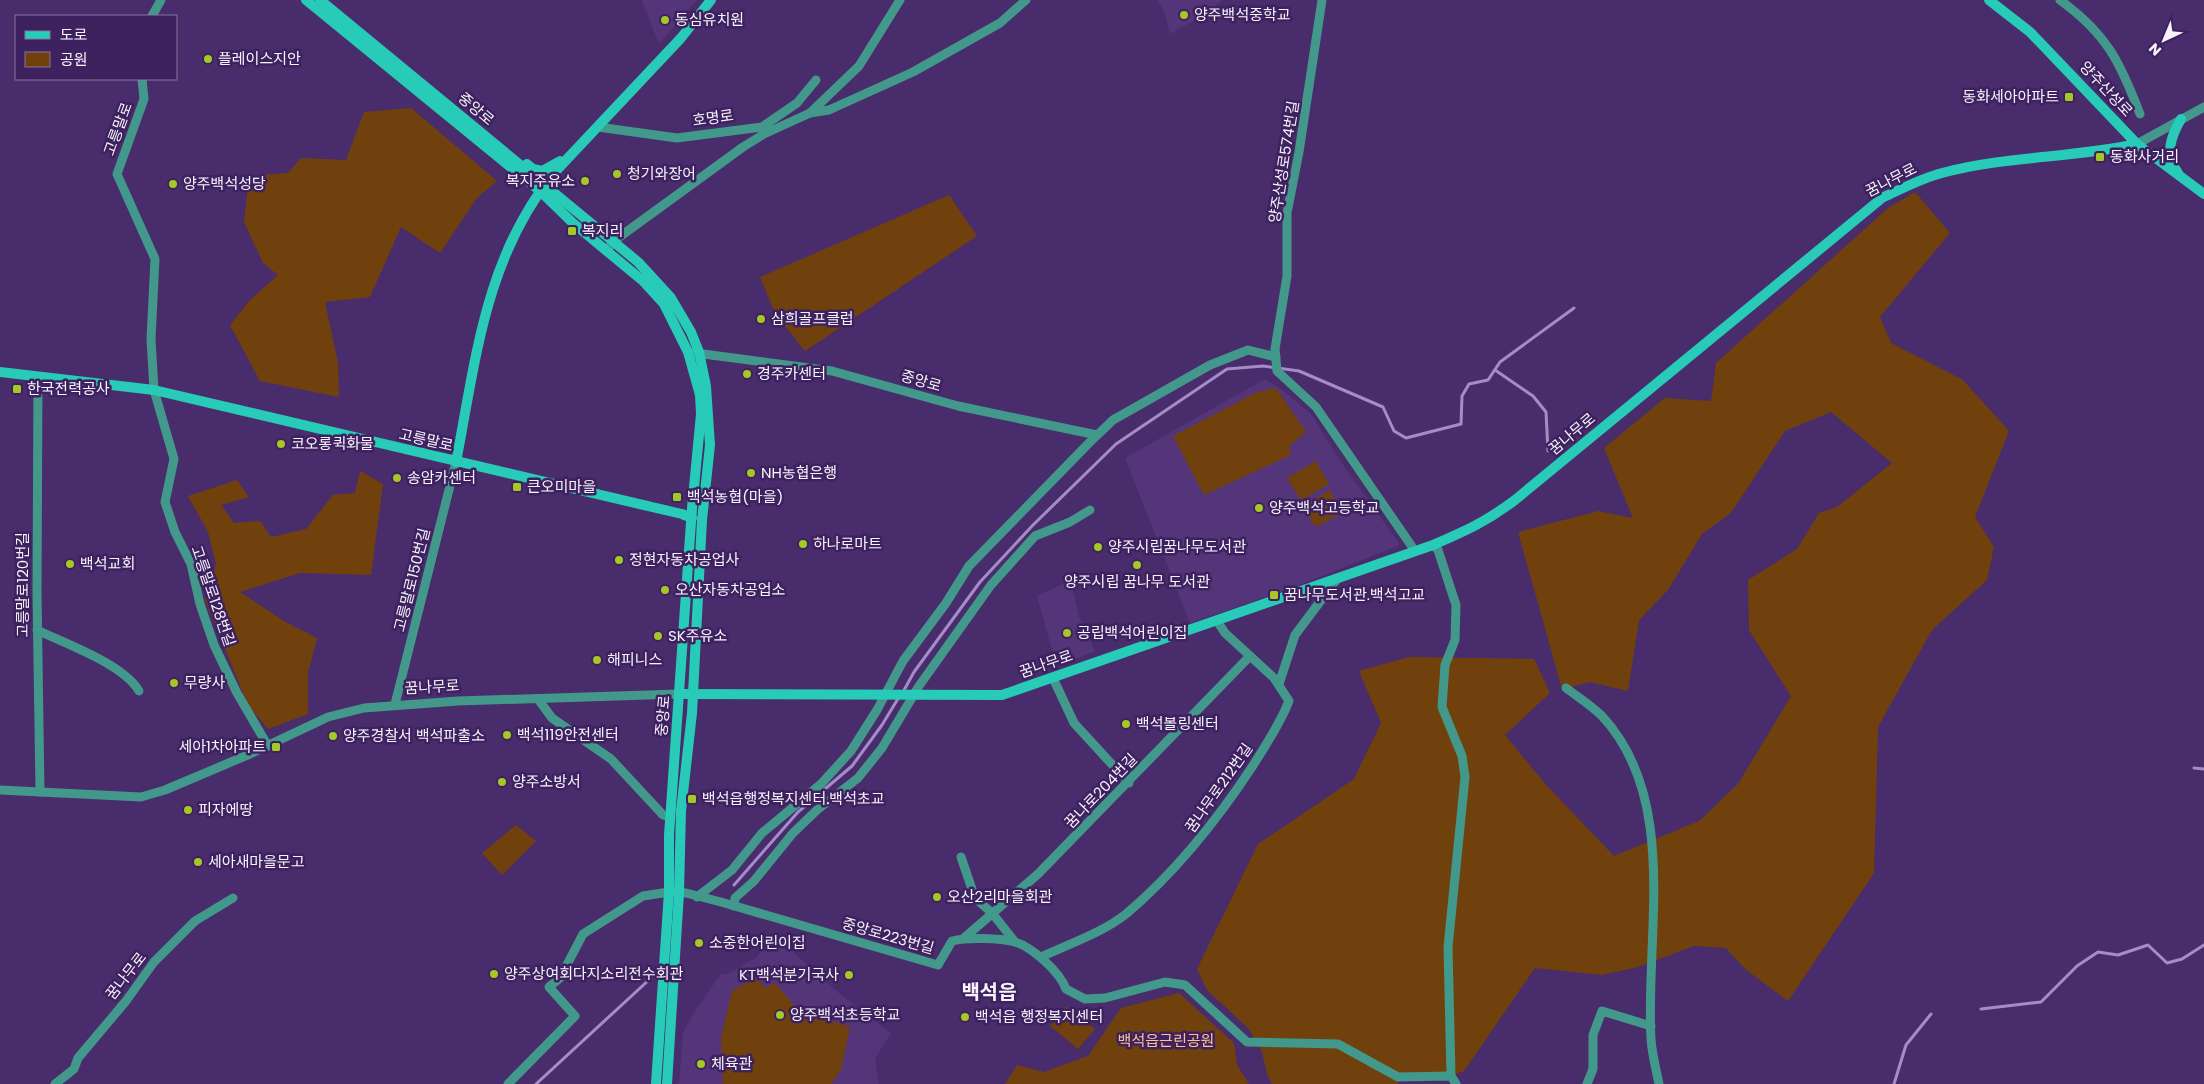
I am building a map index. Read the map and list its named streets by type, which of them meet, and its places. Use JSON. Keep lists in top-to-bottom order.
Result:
{
  "streets": {
    "street": [
      "양주산성로",
      "중앙로",
      "호명로",
      "고릉말로",
      "양주산성로574번길",
      "꿈나무로",
      "고릉말로150번길",
      "고릉말로120번길",
      "고릉말로128번길",
      "꿈나무로212번길",
      "꿈나로204번길",
      "중앙로223번길"
    ]
  },
  "crossings": [
    ["양주산성로", "꿈나무로"],
    ["중앙로", "고릉말로"],
    ["중앙로", "꿈나무로"],
    ["고릉말로", "고릉말로150번길"],
    ["고릉말로", "고릉말로120번길"],
    ["고릉말로", "고릉말로128번길"],
    ["꿈나무로", "고릉말로150번길"],
    ["꿈나무로", "고릉말로120번길"],
    ["꿈나무로", "고릉말로128번길"],
    ["꿈나로204번길", "중앙로223번길"]
  ],
  "districts": ["백석읍"],
  "parks": ["백석읍근린공원"],
  "places": {
    "other": [
      "양주백석중학교",
      "동심유치원",
      "플레이스지안",
      "청기와장어",
      "복지주유소",
      "양주백석성당",
      "삼희골프클럽",
      "경주카센터",
      "코오롱퀵화물",
      "NH농협은행",
      "송암카센터",
      "양주백석고등학교",
      "하나로마트",
      "양주시립꿈나무도서관",
      "정현자동차공업사",
      "백석교회",
      "양주시립 꿈나무 도서관",
      "오산자동차공업소",
      "공립백석어린이집",
      "SK주유소",
      "해피니스",
      "무량사",
      "백석볼링센터",
      "백석119안전센터",
      "양주경찰서 백석파출소",
      "양주소방서",
      "피자에땅",
      "세아새마을문고",
      "오산2리마을회관",
      "소중한어린이집",
      "양주상여회다지소리전수회관",
      "KT백석분기국사",
      "양주백석초등학교",
      "백석읍 행정복지센터",
      "체육관"
    ],
    "transit": [
      "동화세아아파트",
      "동화사거리",
      "복지리",
      "한국전력공사",
      "큰오미마을",
      "백석농협(마을)",
      "꿈나무도서관.백석고교",
      "세아1차아파트",
      "백석읍행정복지센터.백석초교"
    ]
  },
  "legend": ["도로", "공원"],
  "north": "bottom left"
}
